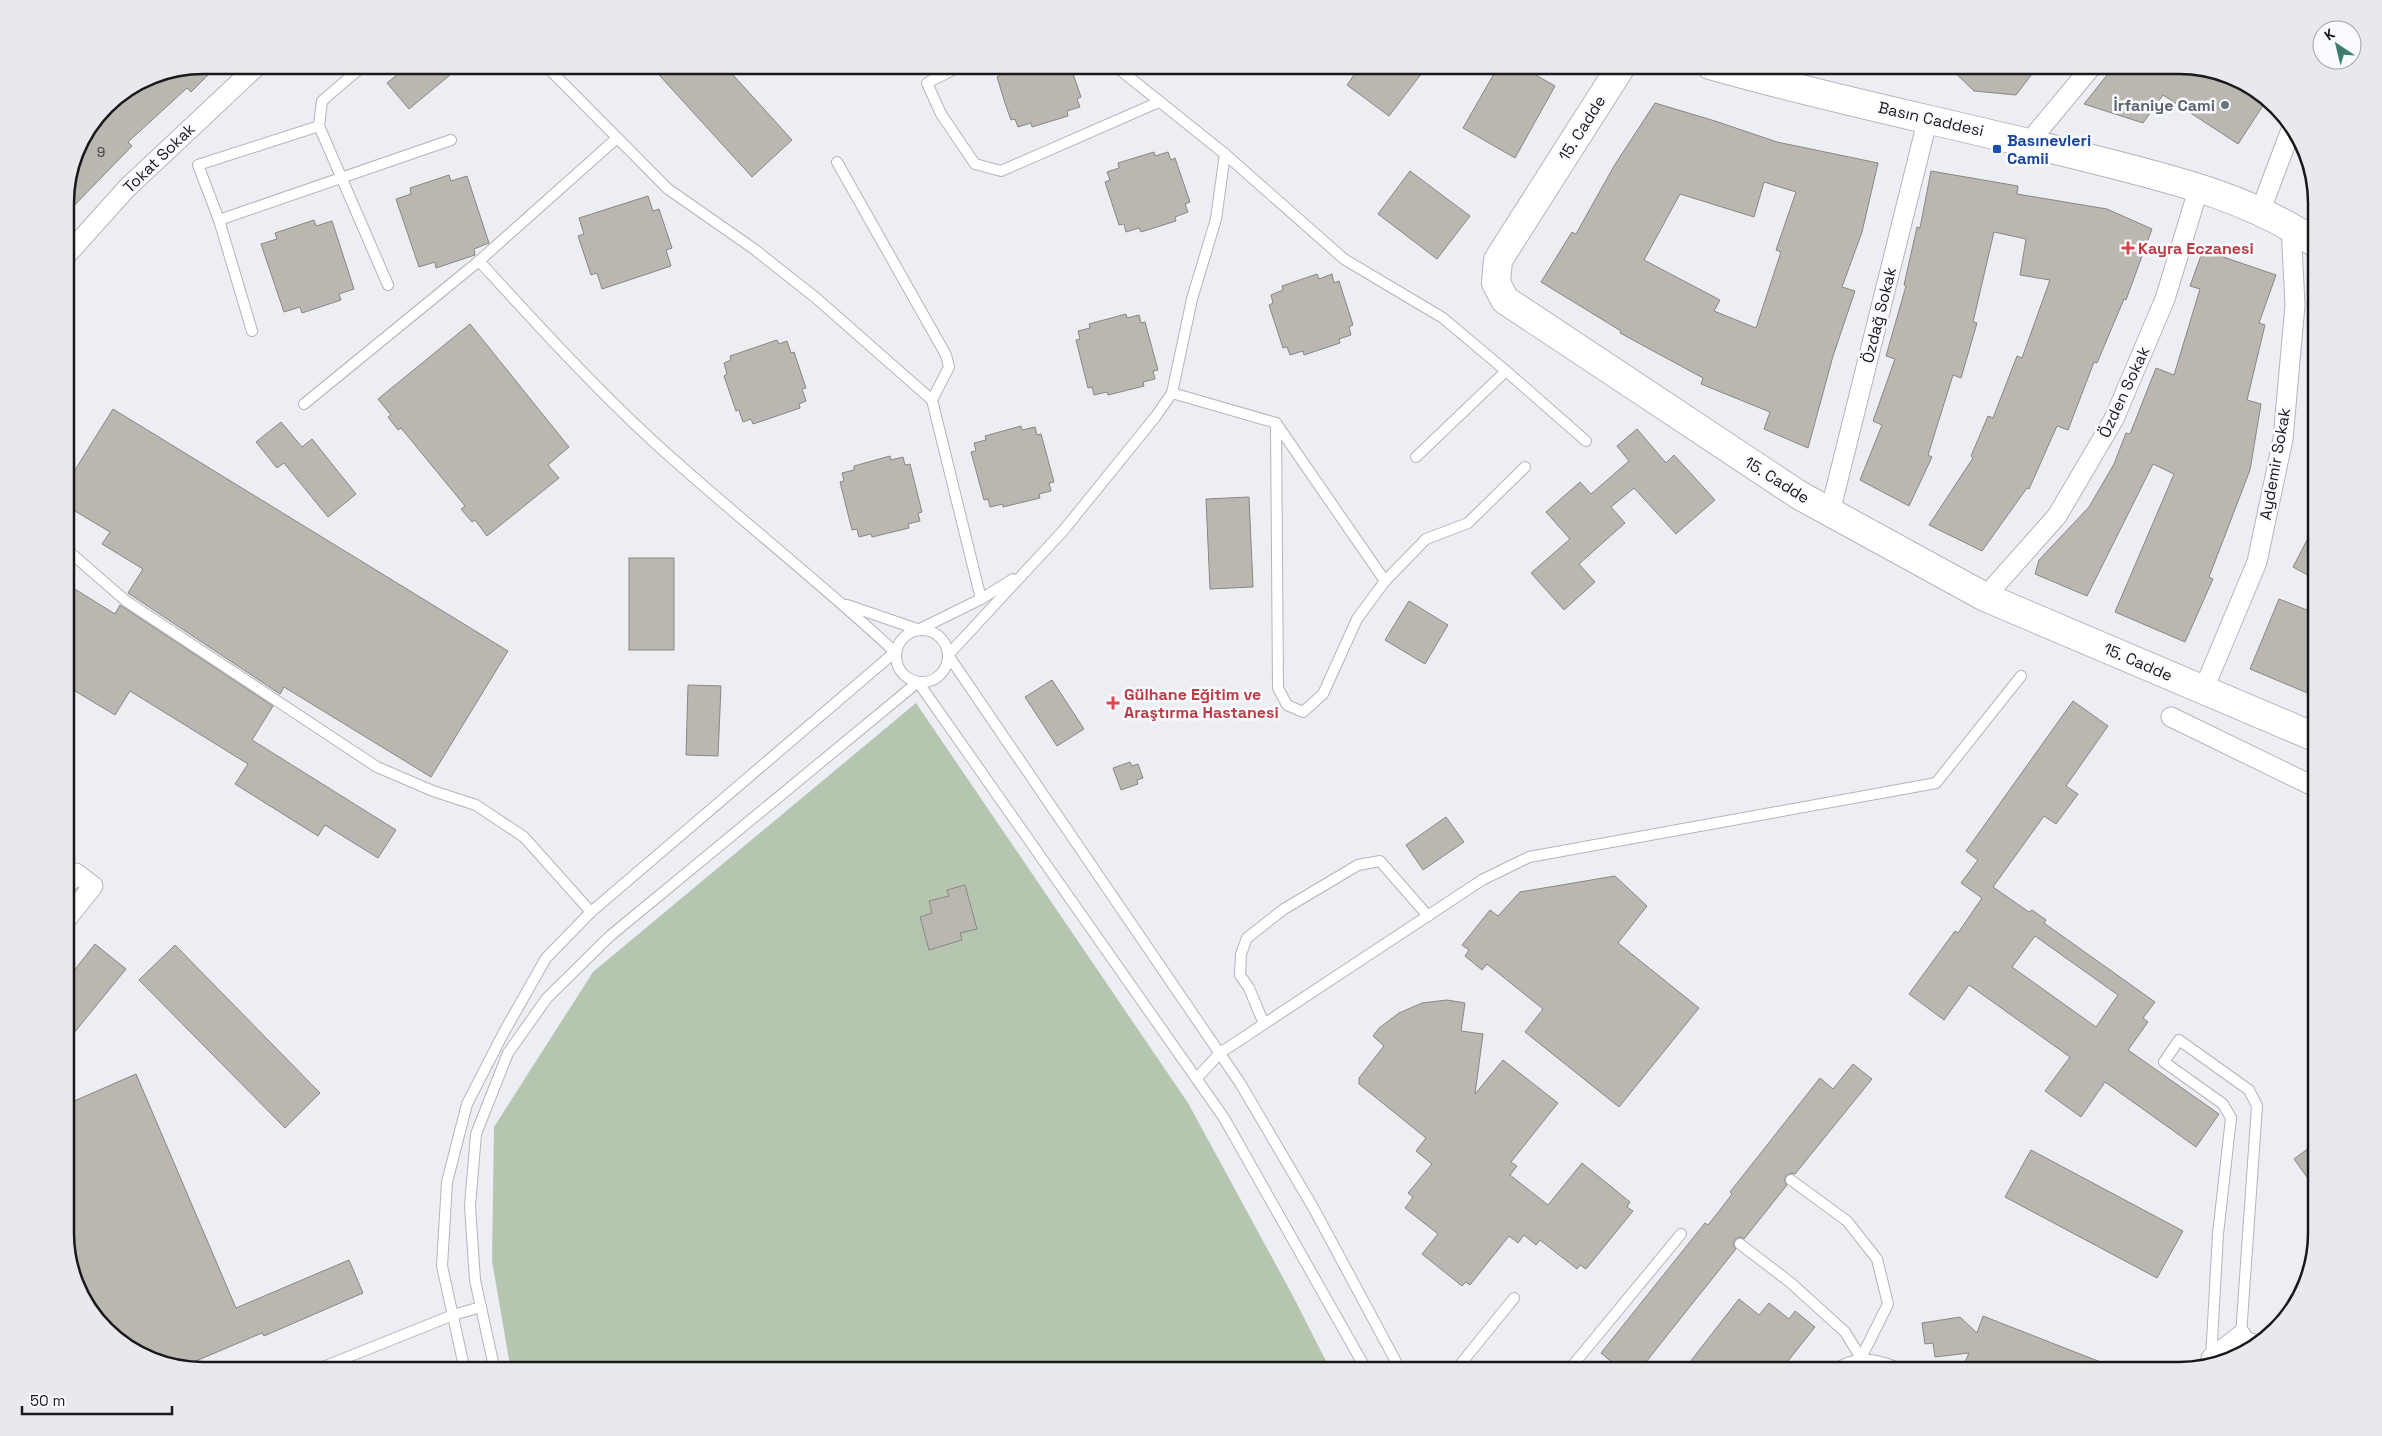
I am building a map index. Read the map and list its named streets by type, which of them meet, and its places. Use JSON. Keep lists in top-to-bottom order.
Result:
{
  "streets": {
    "street": [
      "Basın Caddesi",
      "15. Cadde",
      "Tokat Sokak",
      "Özdağ Sokak",
      "Özden Sokak",
      "Aydemir Sokak"
    ]
  },
  "crossings": [
    ["Basın Caddesi", "Özdağ Sokak"],
    ["Basın Caddesi", "Özden Sokak"],
    ["Basın Caddesi", "Aydemir Sokak"],
    ["15. Cadde", "Özdağ Sokak"],
    ["15. Cadde", "Özden Sokak"],
    ["15. Cadde", "Aydemir Sokak"]
  ],
  "places": {
    "other": ["İrfaniye Cami"],
    "transit": ["Basınevleri Camii"],
    "health": ["Kayra Eczanesi", "Gülhane Eğitim ve Araştırma Hastanesi"]
  },
  "house_numbers": ["9"],
  "scale_bar": "50 m",
  "north": "top left"
}
